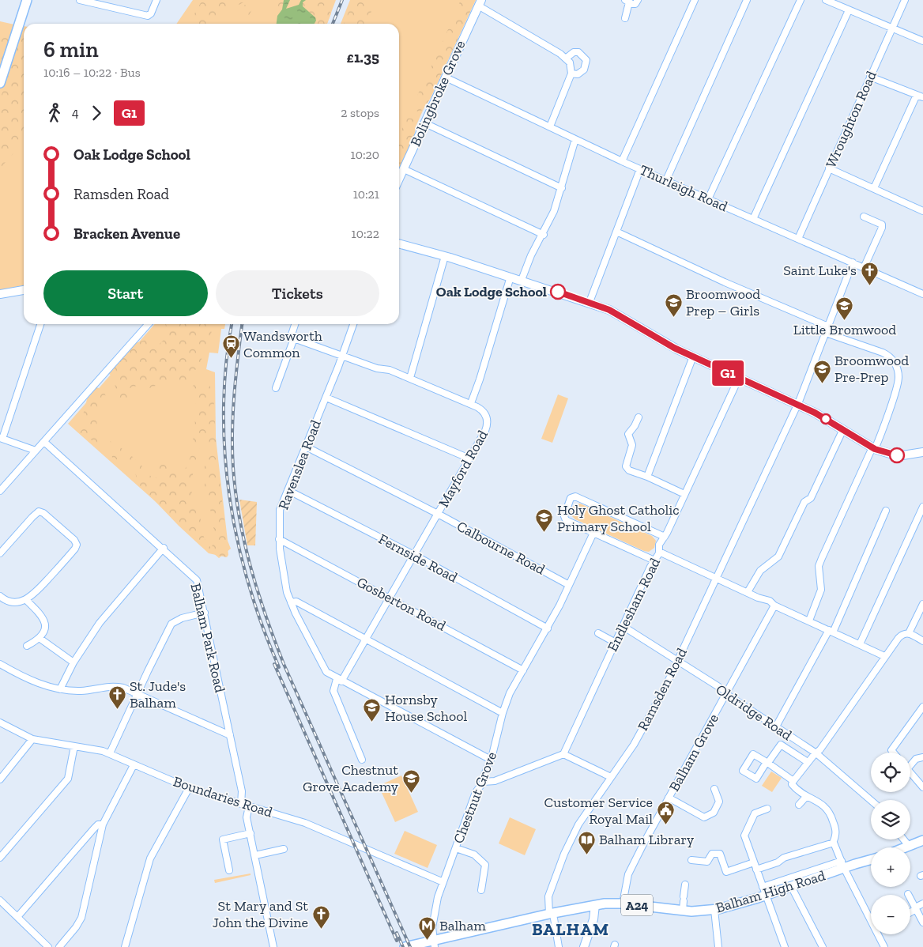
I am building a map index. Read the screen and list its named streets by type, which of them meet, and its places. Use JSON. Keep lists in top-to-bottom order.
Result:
{
  "streets": {
    "highway": ["Balham High Road", "A24"],
    "main road": ["Bolingbroke Grove"],
    "street": [
      "Wroughton Road",
      "Thurleigh Road",
      "Ravenslea Road",
      "Mayford Road",
      "Calbourne Road",
      "Fernside Road",
      "Gosberton Road",
      "Endlesham Road",
      "Balham Park Road",
      "Ramsden Road",
      "Oldridge Road",
      "Balham Grove",
      "Boundaries Road",
      "Chestnut Grove"
    ]
  },
  "crossings": [
    ["Bolingbroke Grove", "Thurleigh Road"],
    ["Wroughton Road", "Thurleigh Road"],
    ["Thurleigh Road", "Ramsden Road"],
    ["Ravenslea Road", "Mayford Road"],
    ["Ravenslea Road", "Calbourne Road"],
    ["Ravenslea Road", "Fernside Road"],
    ["Ravenslea Road", "Gosberton Road"],
    ["Ravenslea Road", "Chestnut Grove"],
    ["Mayford Road", "Calbourne Road"],
    ["Mayford Road", "Fernside Road"],
    ["Mayford Road", "Gosberton Road"],
    ["Calbourne Road", "Chestnut Grove"],
    ["Fernside Road", "Chestnut Grove"],
    ["Gosberton Road", "Chestnut Grove"],
    ["Endlesham Road", "Oldridge Road"],
    ["Balham Park Road", "Boundaries Road"],
    ["Ramsden Road", "Oldridge Road"],
    ["Ramsden Road", "Balham High Road"],
    ["Oldridge Road", "Balham Grove"],
    ["Balham Grove", "Balham High Road"],
    ["Boundaries Road", "Chestnut Grove"],
    ["Chestnut Grove", "Balham High Road"]
  ],
  "districts": ["BALHAM"],
  "places": {
    "church": ["Saint Luke's", "St. Jude's Balham", "St Mary and St John the Divine"],
    "other": ["Oak Lodge School"],
    "school or university": [
      "Broomwood Prep – Girls",
      "Little Bromwood",
      "Broomwood Pre-Prep",
      "Holy Ghost Catholic Primary School",
      "Hornsby House School",
      "Chestnut Grove Academy"
    ],
    "station": ["Wandsworth Common"],
    "public building": ["Customer Service Royal Mail"],
    "library": ["Balham Library"],
    "metro station": ["Balham"]
  },
  "lines": ["bus line G1"],
  "page": {
    "on_map": "G1",
    "heading": ["6 min", "10:16 – 10:22 · Bus", "£1.35"],
    "legs": ["4", "G1", "2 stops"],
    "list": [
      {
        "name": "Oak Lodge School",
        "value": "10:20"
      },
      {
        "name": "Ramsden Road",
        "value": "10:21"
      },
      {
        "name": "Bracken Avenue",
        "value": "10:22"
      }
    ],
    "buttons": ["Start", "Tickets"],
    "map_buttons": ["+", "−"]
  }
}
